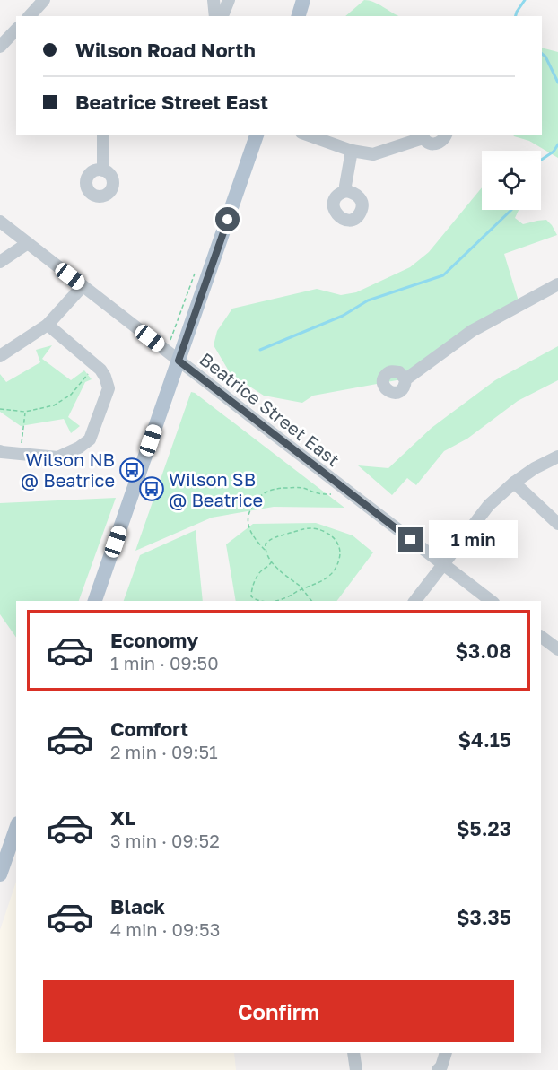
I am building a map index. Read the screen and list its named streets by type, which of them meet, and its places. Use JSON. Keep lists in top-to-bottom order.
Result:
{
  "streets": {
    "street": ["Beatrice Street East"]
  },
  "places": {
    "bus stop": ["Wilson NB @ Beatrice", "Wilson SB @ Beatrice"]
  },
  "page": {
    "banner": ["Wilson Road North", "Beatrice Street East"],
    "bubble": "1 min",
    "list": [
      {
        "name": "Economy",
        "note": "1 min · 09:50",
        "value": "$3.08"
      },
      {
        "name": "Comfort",
        "note": "2 min · 09:51",
        "value": "$4.15"
      },
      {
        "name": "XL",
        "note": "3 min · 09:52",
        "value": "$5.23"
      },
      {
        "name": "Black",
        "note": "4 min · 09:53",
        "value": "$3.35"
      }
    ],
    "buttons": "Confirm"
  }
}
